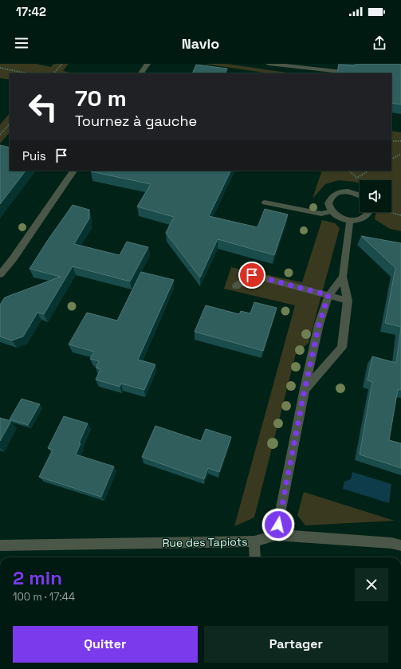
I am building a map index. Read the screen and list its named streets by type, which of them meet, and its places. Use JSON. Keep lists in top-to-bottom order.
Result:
{
  "streets": {
    "street": ["Rue des Tapiots"]
  },
  "page": {
    "status": "17:42",
    "header": "Navio",
    "turn": ["70 m", "Tournez à gauche"],
    "then": "Puis",
    "heading": ["2 min", "100 m · 17:44"],
    "buttons": ["Quitter", "Partager"]
  }
}
